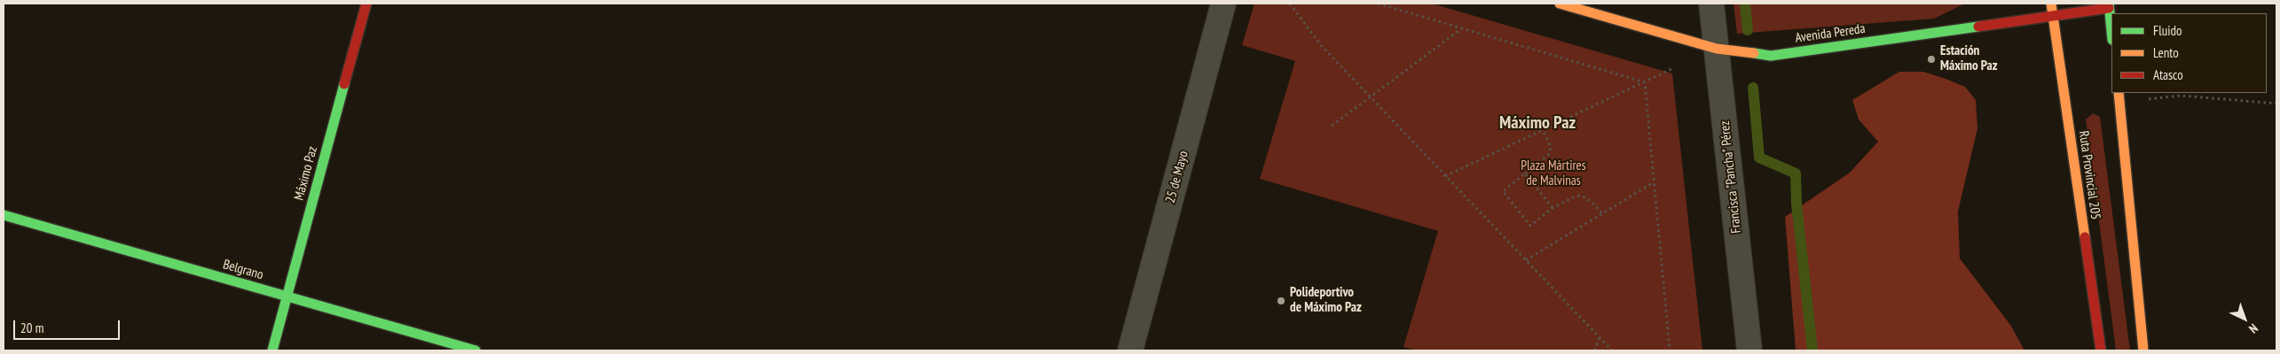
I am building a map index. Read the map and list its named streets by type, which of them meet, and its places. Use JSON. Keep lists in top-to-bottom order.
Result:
{
  "streets": {
    "street": [
      "Avenida Pereda",
      "Máximo Paz",
      "Ruta Provincial 205",
      "25 de Mayo",
      "Francisca \"Pancha\" Pérez",
      "Belgrano"
    ]
  },
  "crossings": [
    ["Avenida Pereda", "Ruta Provincial 205"],
    ["Avenida Pereda", "Francisca \"Pancha\" Pérez"],
    ["Máximo Paz", "Belgrano"]
  ],
  "districts": ["Máximo Paz"],
  "parks": ["Plaza Mártires de Malvinas"],
  "places": ["Estación Máximo Paz", "Polideportivo de Máximo Paz"],
  "legend": ["Fluido", "Lento", "Atasco"],
  "scale_bar": "20 m",
  "north": "bottom right"
}
